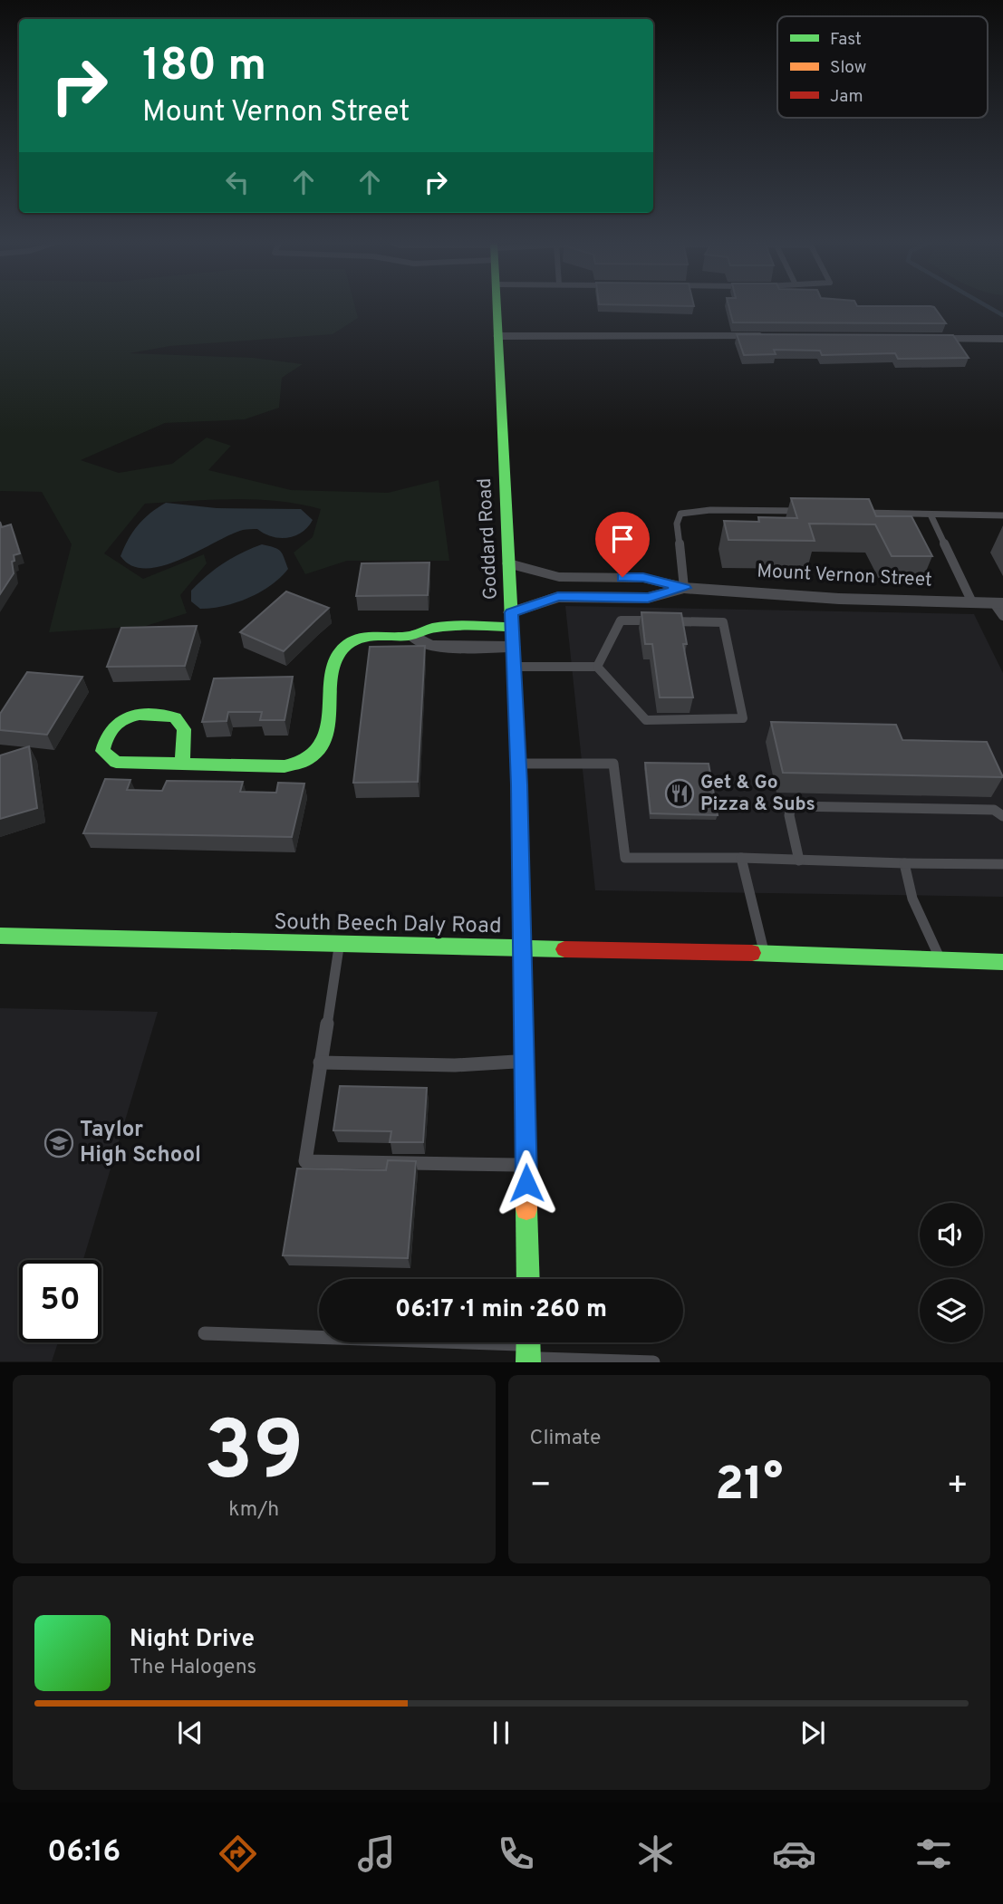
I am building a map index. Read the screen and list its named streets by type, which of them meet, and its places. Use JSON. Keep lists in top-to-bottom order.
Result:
{
  "streets": {
    "main road": ["Goddard Road", "South Beech Daly Road"],
    "street": ["Mount Vernon Street"]
  },
  "crossings": [
    ["Goddard Road", "Mount Vernon Street"],
    ["Goddard Road", "South Beech Daly Road"]
  ],
  "places": {
    "restaurant": ["Get & Go Pizza & Subs"],
    "school or university": ["Taylor High School"]
  },
  "legend": ["Fast", "Slow", "Jam"],
  "page": {
    "turn": ["180 m", "Mount Vernon Street"],
    "limit": "50",
    "trip": "06:17 · 1 min · 260 m",
    "tile": [
      ["39", "km/h"],
      "Climate"
    ],
    "heat": ["−", "21°", "+"],
    "song": ["Night Drive", "The Halogens"],
    "tabs": "06:16"
  }
}
